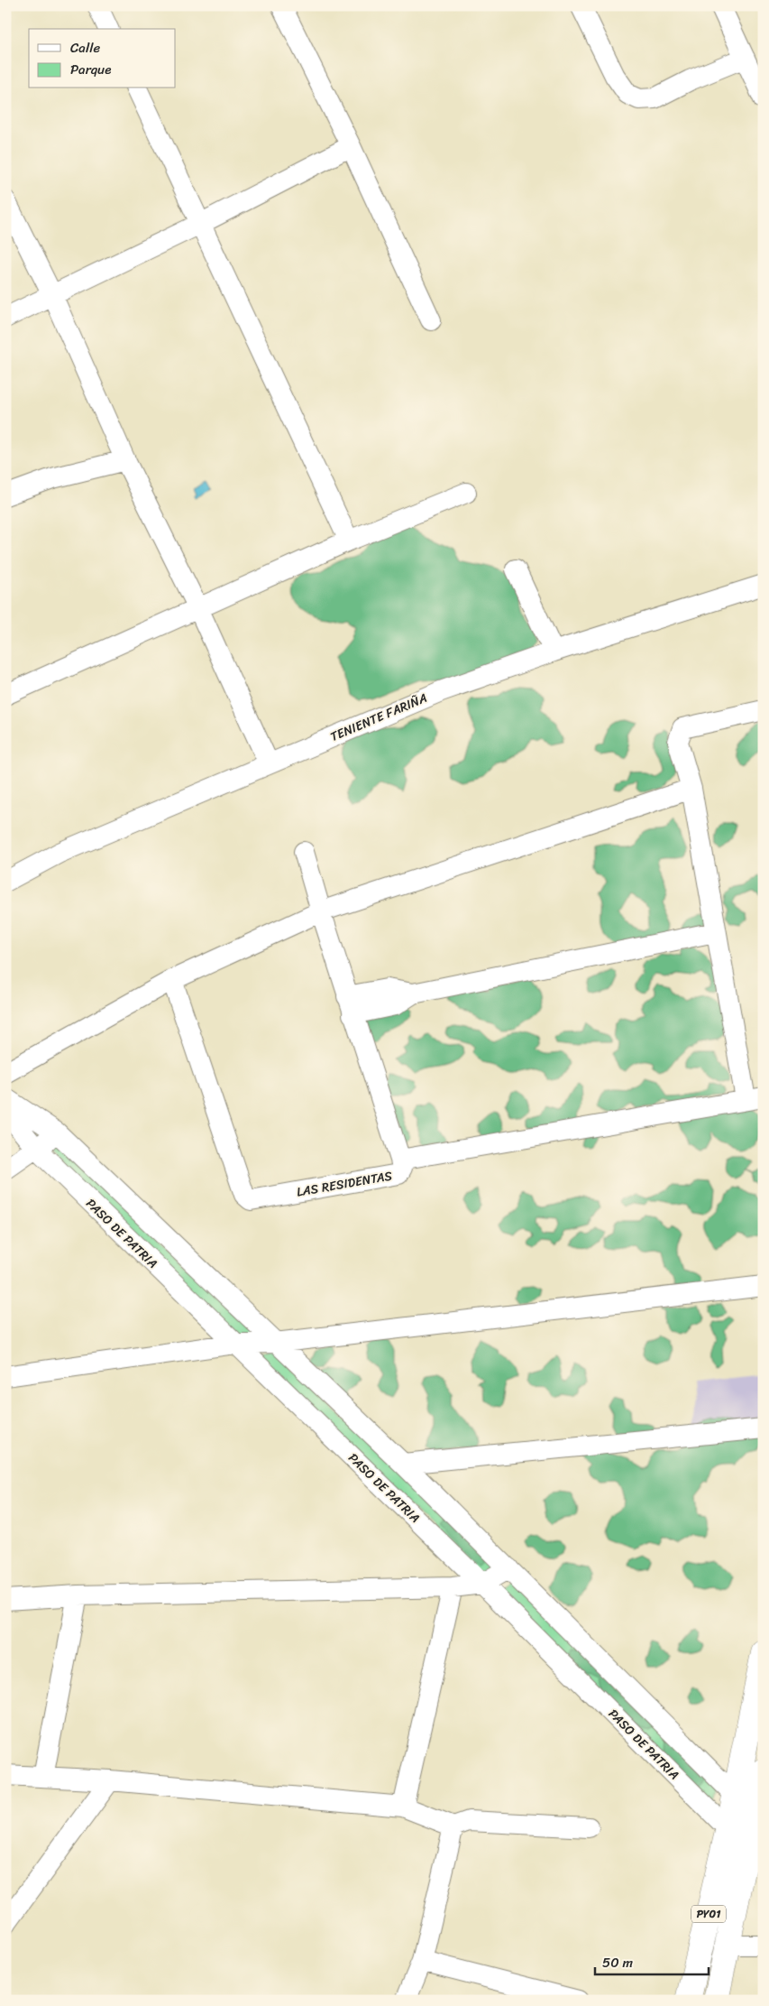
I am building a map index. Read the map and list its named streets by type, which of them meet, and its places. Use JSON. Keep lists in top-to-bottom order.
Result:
{
  "streets": {
    "highway": ["PY01"],
    "street": ["TENIENTE FARIÑA", "LAS RESIDENTAS", "PASO DE PATRIA"]
  },
  "crossings": [
    ["PASO DE PATRIA", "PY01"]
  ],
  "legend": ["Calle", "Parque"],
  "scale_bar": "50 m"
}
